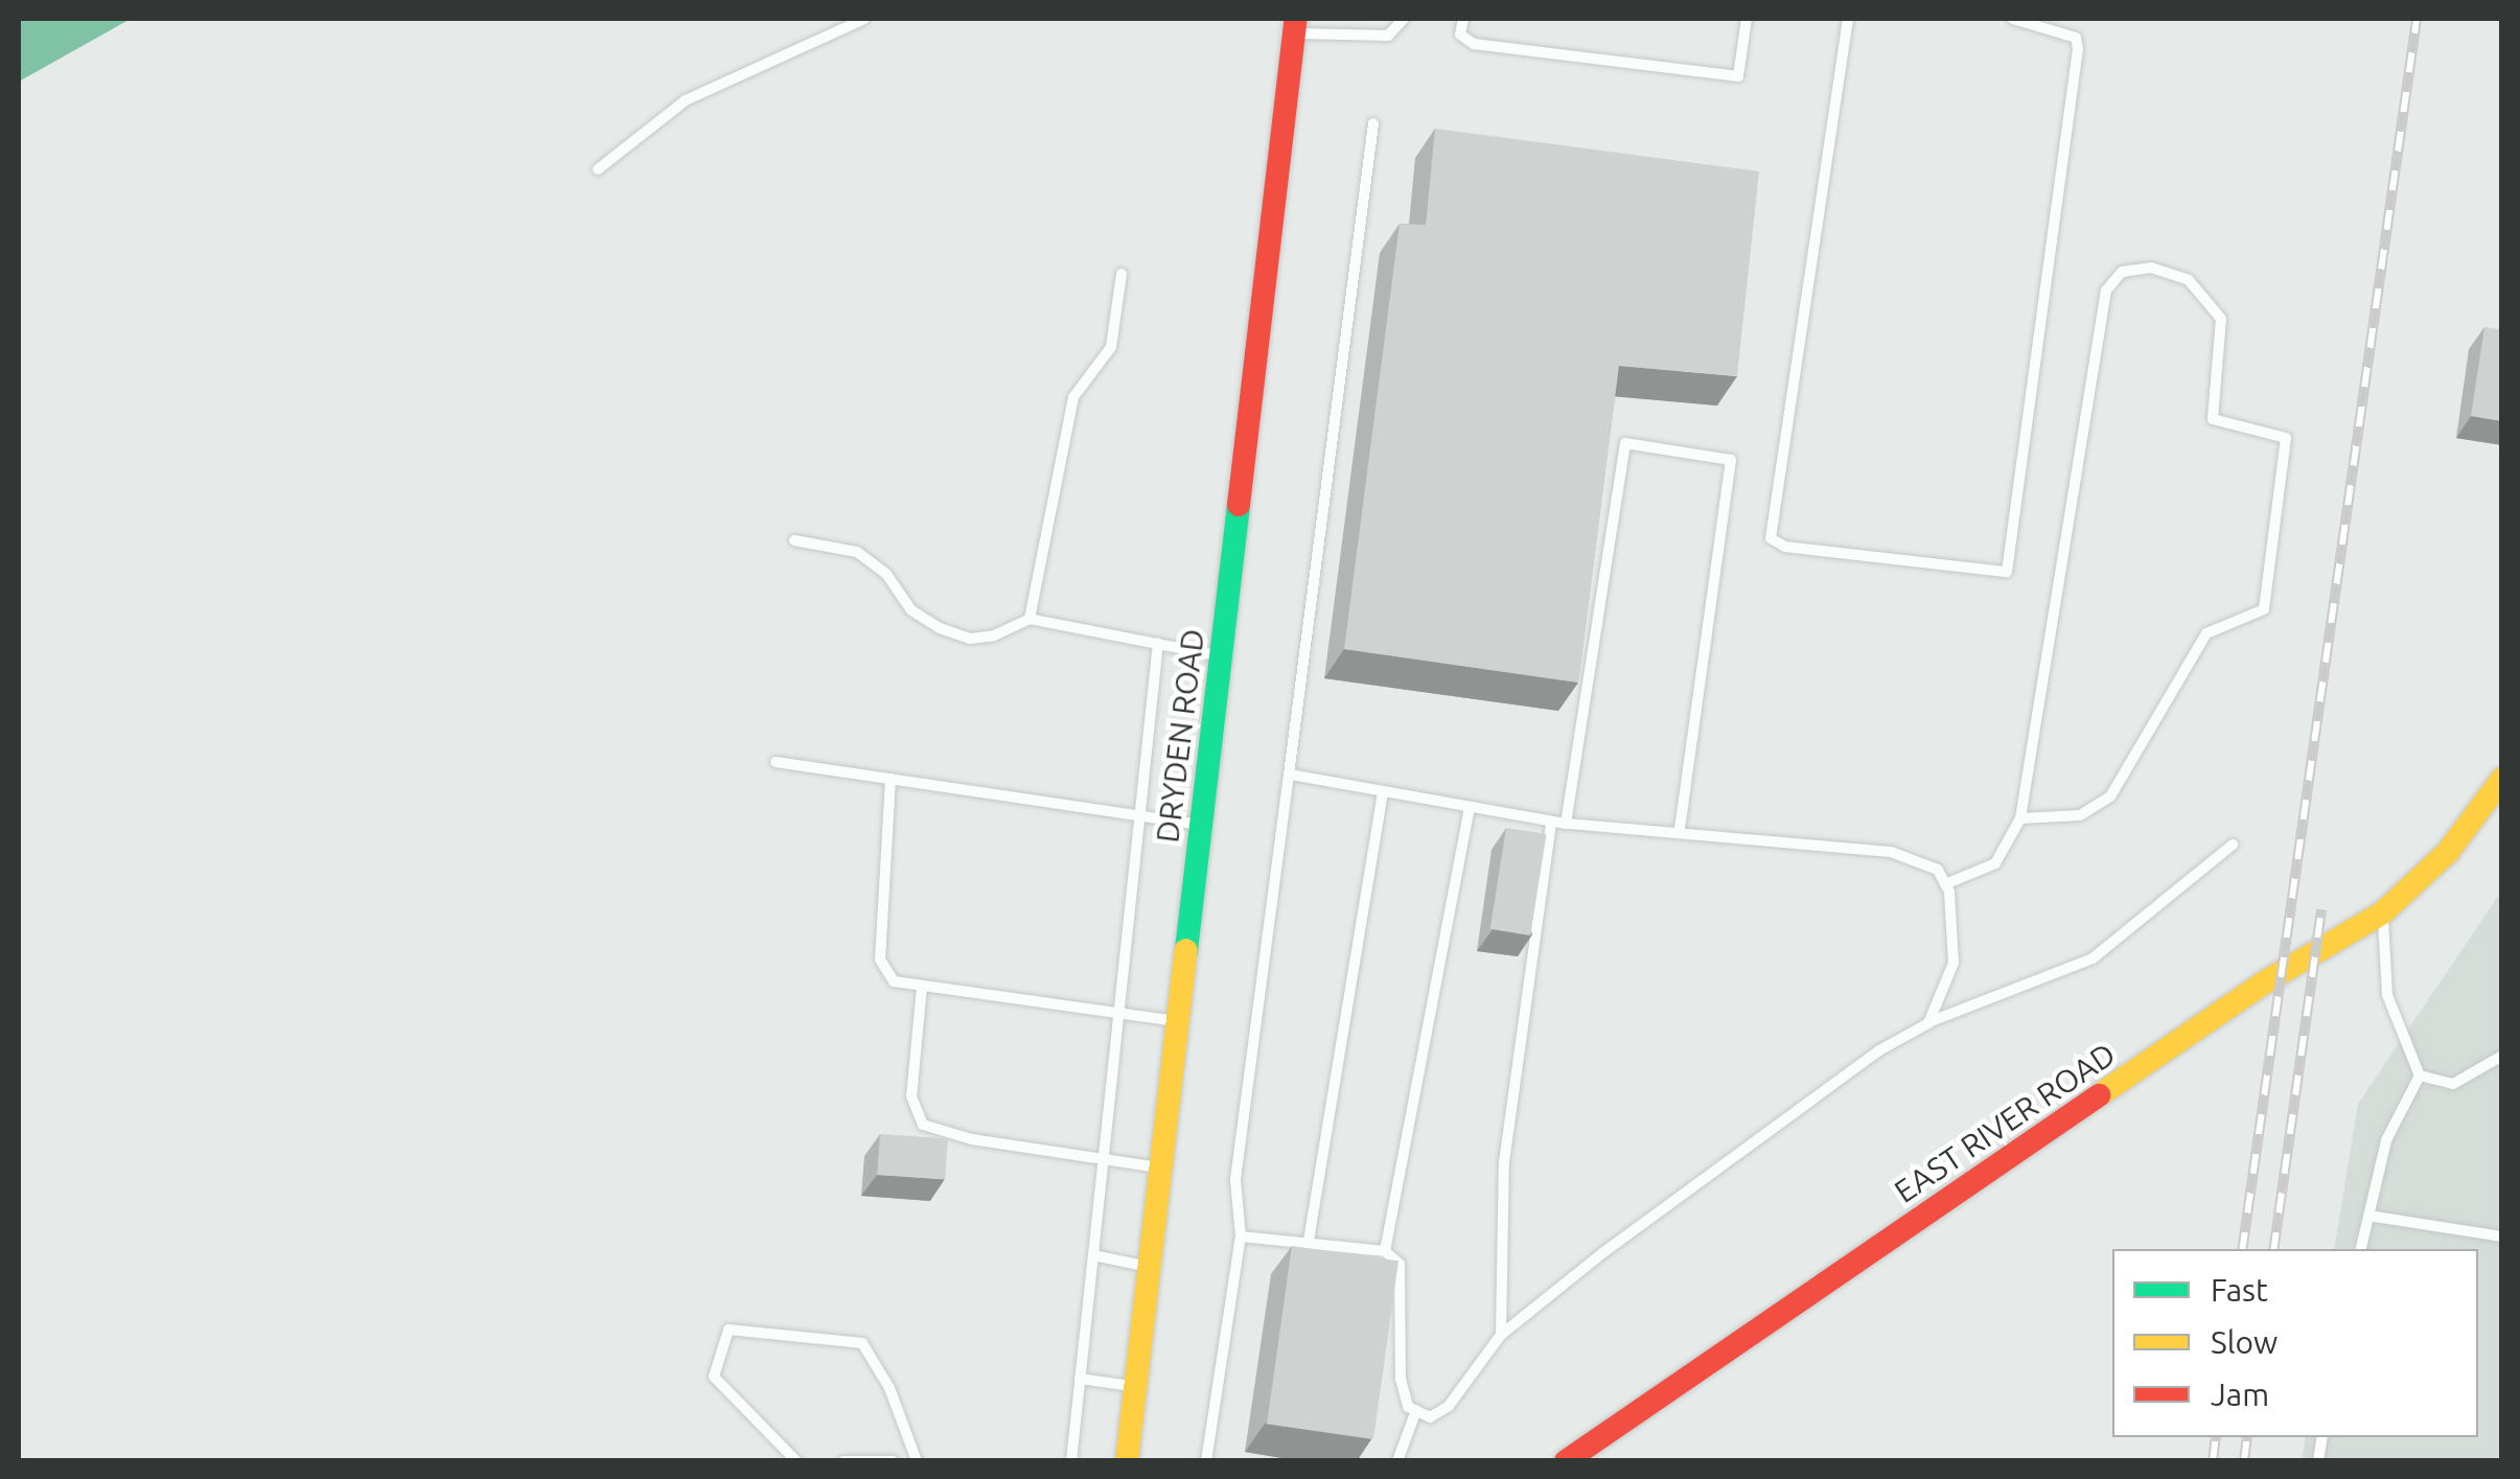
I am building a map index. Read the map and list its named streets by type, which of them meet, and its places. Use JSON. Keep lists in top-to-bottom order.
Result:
{
  "streets": {
    "main road": ["DRYDEN ROAD", "EAST RIVER ROAD"]
  },
  "legend": ["Fast", "Slow", "Jam"]
}
